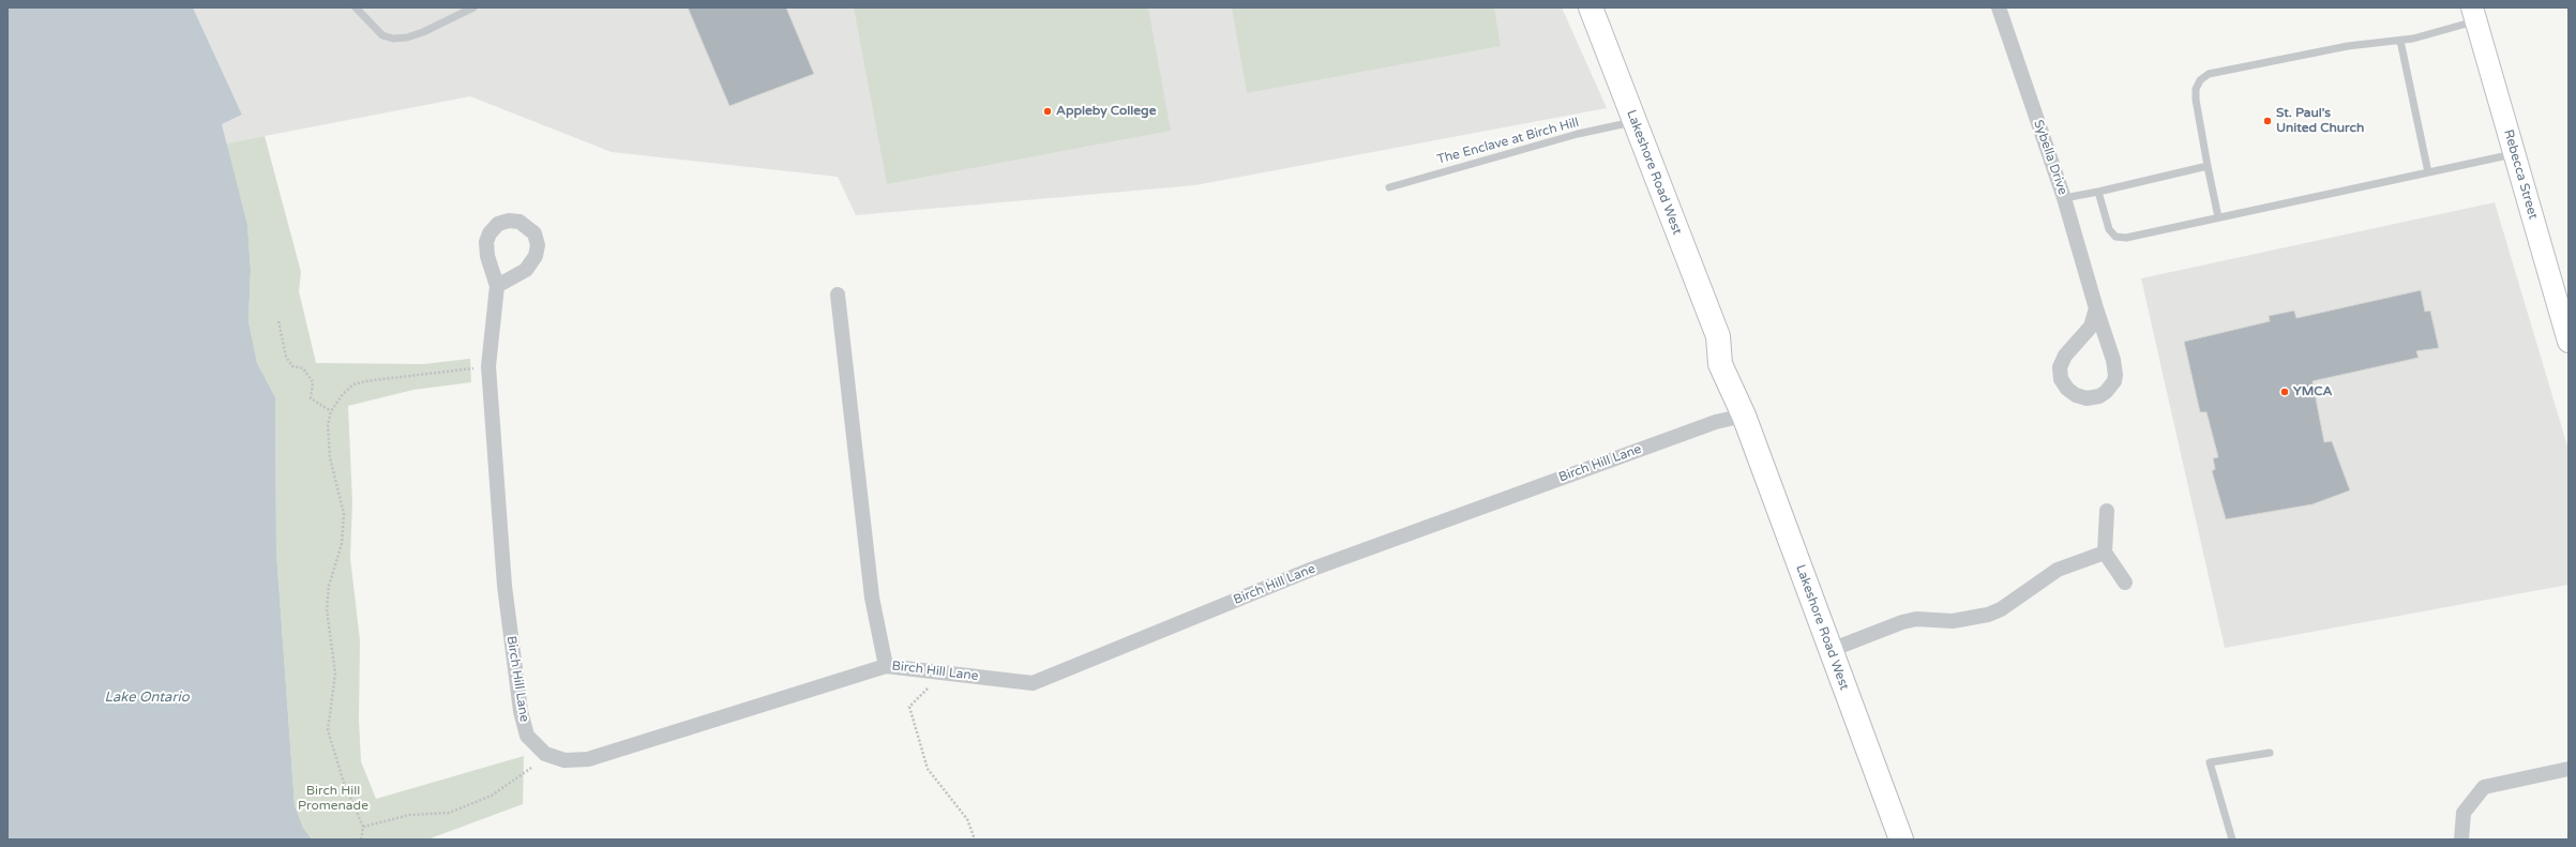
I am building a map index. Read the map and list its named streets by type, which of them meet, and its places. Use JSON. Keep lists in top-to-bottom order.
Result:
{
  "streets": {
    "main road": ["Lakeshore Road West", "Rebecca Street"],
    "street": ["Sybella Drive", "Birch Hill Lane"],
    "lane": ["The Enclave at Birch Hill"]
  },
  "crossings": [
    ["The Enclave at Birch Hill", "Lakeshore Road West"],
    ["Lakeshore Road West", "Birch Hill Lane"]
  ],
  "water": ["Lake Ontario"],
  "parks": ["Birch Hill Promenade"],
  "places": ["Appleby College", "St. Paul's United Church", "YMCA"]
}
